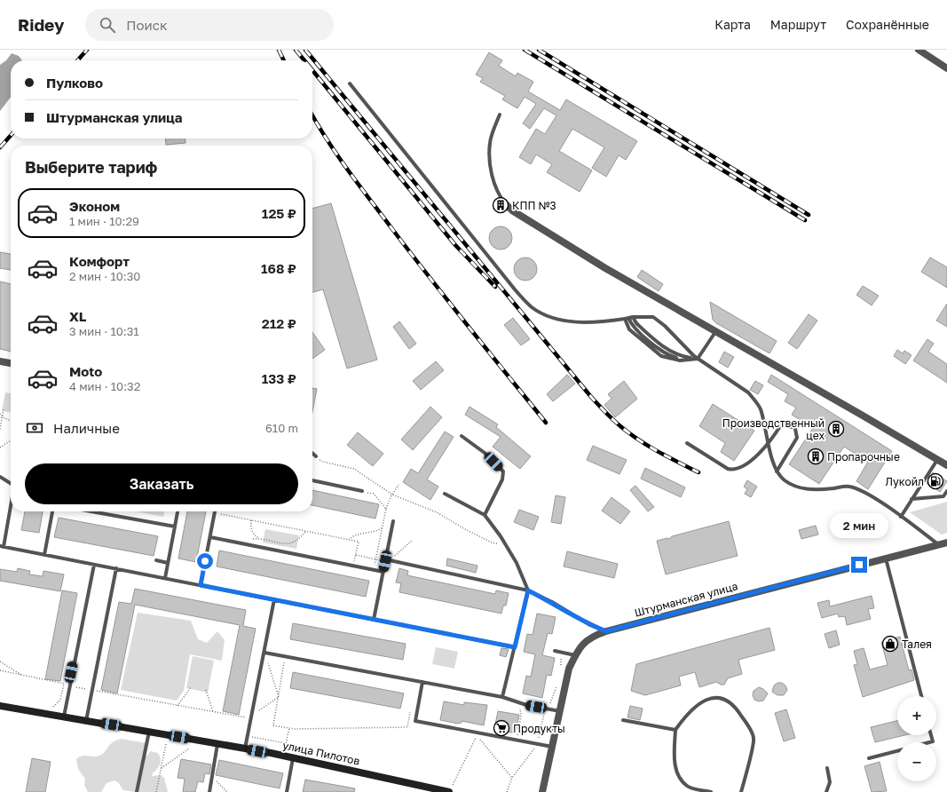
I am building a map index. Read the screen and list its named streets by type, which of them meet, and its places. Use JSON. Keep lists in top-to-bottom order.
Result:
{
  "streets": {
    "street": ["Штурманская улица", "улица Пилотов"]
  },
  "places": {
    "building": ["КПП №3", "Производственный цех", "Пропарочные"],
    "fuel station": ["Лукойл"],
    "shop": ["Талея"],
    "supermarket": ["Продукты"]
  },
  "page": {
    "header": "Ridey",
    "search": "Поиск",
    "nav": ["Карта", "Маршрут", "Сохранённые"],
    "banner": ["Пулково", "Штурманская улица"],
    "heading": "Выберите тариф",
    "list": [
      {
        "name": "Эконом",
        "note": "1 мин · 10:29",
        "value": "125 ₽"
      },
      {
        "name": "Комфорт",
        "note": "2 мин · 10:30",
        "value": "168 ₽"
      },
      {
        "name": "XL",
        "note": "3 мин · 10:31",
        "value": "212 ₽"
      },
      {
        "name": "Moto",
        "note": "4 мин · 10:32",
        "value": "133 ₽"
      }
    ],
    "pay": ["Наличные", "610 m"],
    "buttons": "Заказать",
    "bubble": "2 мин",
    "map_buttons": ["+", "−"]
  }
}
